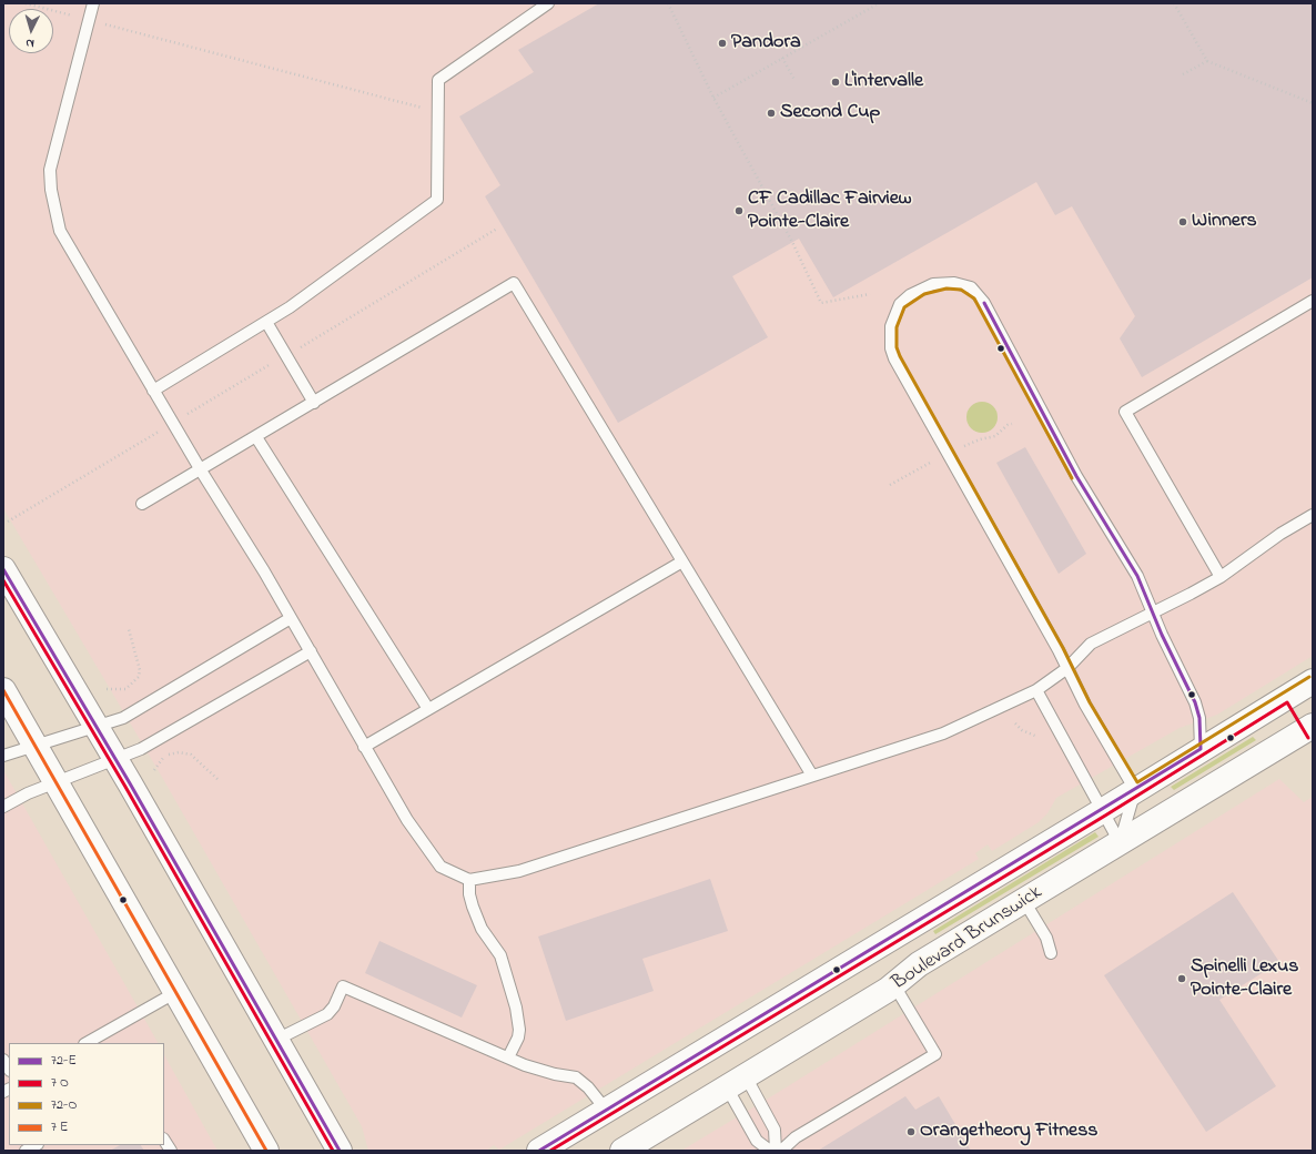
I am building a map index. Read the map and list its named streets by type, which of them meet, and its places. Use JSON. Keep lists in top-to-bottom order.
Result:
{
  "streets": {
    "street": ["Boulevard Brunswick"]
  },
  "places": [
    "Pandora",
    "L'intervalle",
    "Second Cup",
    "CF Cadillac Fairview Pointe-Claire",
    "Winners",
    "Spinelli Lexus Pointe-Claire",
    "Orangetheory Fitness"
  ],
  "lines": ["transit line 72-O", "transit line 72-E"],
  "legend": [
    "72-E",
    "7 O",
    "72-O",
    "7 E"
  ],
  "north": "bottom"
}
